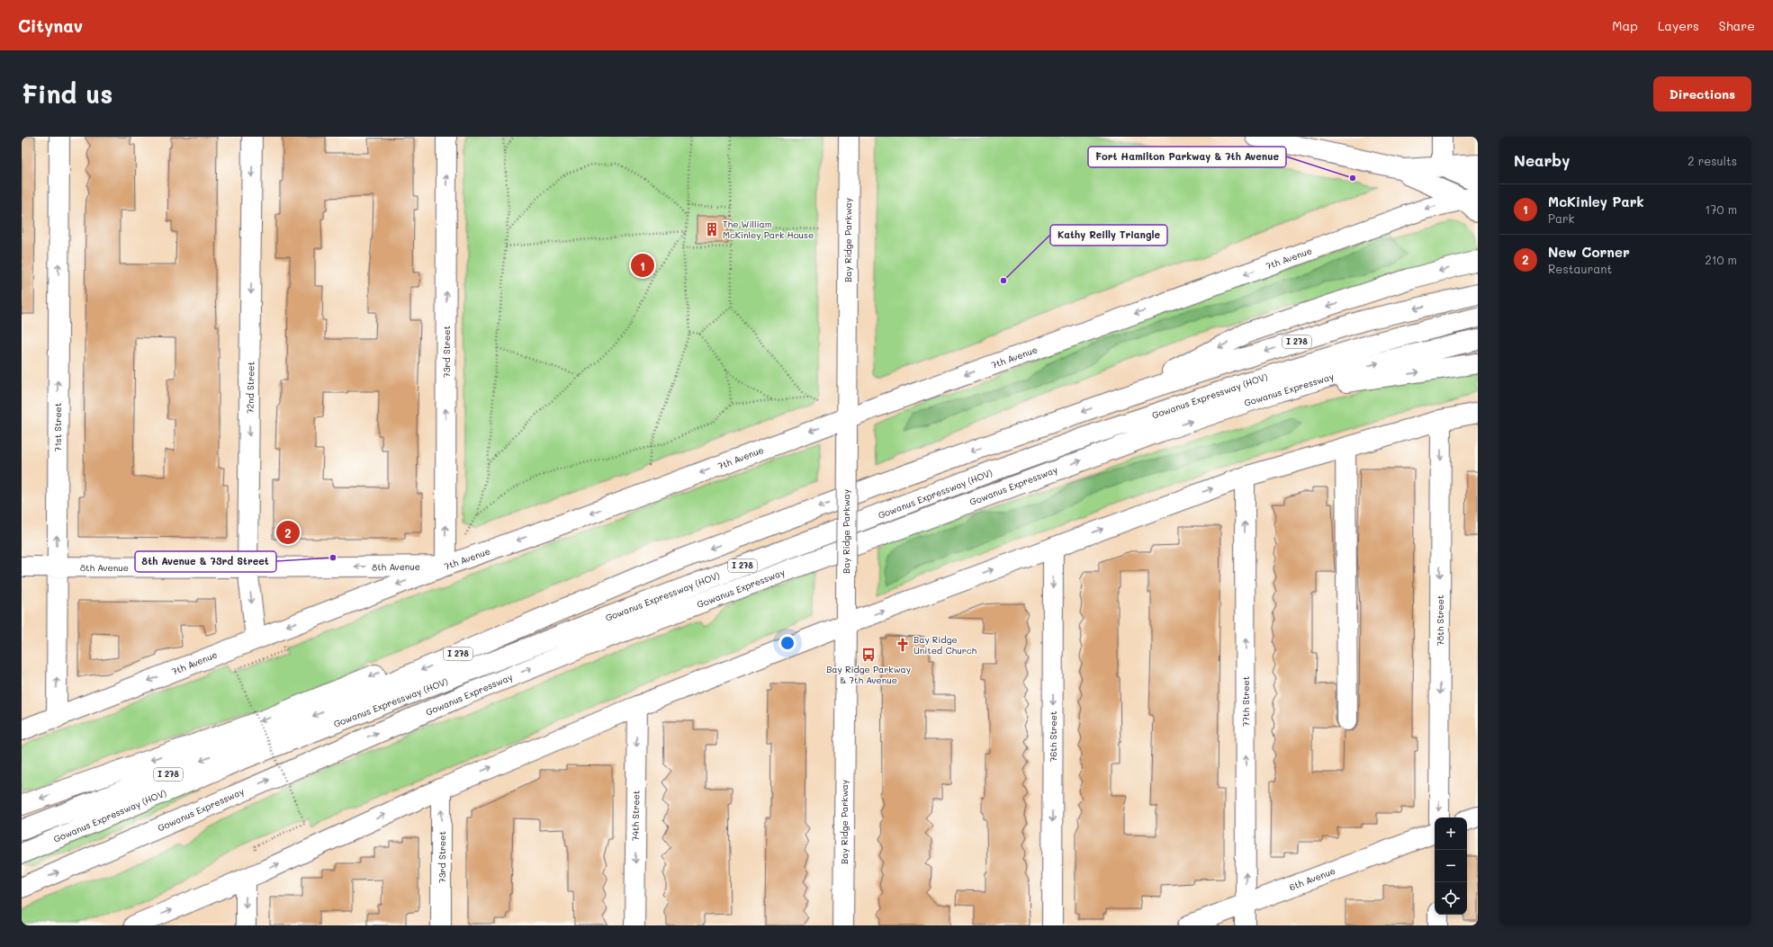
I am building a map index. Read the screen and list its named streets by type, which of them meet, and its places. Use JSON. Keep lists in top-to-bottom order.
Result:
{
  "streets": {
    "main road": [
      "Bay Ridge Parkway",
      "7th Avenue",
      "I 278",
      "73rd Street",
      "72nd Street",
      "Gowanus Expressway",
      "Gowanus Expressway (HOV)",
      "71st Street",
      "8th Avenue",
      "78th Street",
      "77th Street",
      "76th Street",
      "74th Street",
      "6th Avenue"
    ]
  },
  "crossings": [
    ["Bay Ridge Parkway", "7th Avenue"],
    ["7th Avenue", "73rd Street"],
    ["7th Avenue", "72nd Street"],
    ["7th Avenue", "71st Street"],
    ["7th Avenue", "8th Avenue"],
    ["73rd Street", "8th Avenue"],
    ["72nd Street", "8th Avenue"],
    ["71st Street", "8th Avenue"],
    ["77th Street", "6th Avenue"]
  ],
  "one_way": [
    "73rd Street",
    "72nd Street",
    "71st Street",
    "76th Street",
    "74th Street"
  ],
  "places": {
    "other": ["Fort Hamilton Parkway & 7th Avenue", "Kathy Reilly Triangle", "8th Avenue & 73rd Street"],
    "building": ["The William McKinley Park House"],
    "church": ["Bay Ridge United Church"],
    "bus stop": ["Bay Ridge Parkway & 7th Avenue"]
  },
  "page": {
    "header": "Citynav",
    "nav": ["Map", "Layers", "Share"],
    "buttons": "Directions",
    "title": "Find us",
    "heading": ["Nearby", "2 results"],
    "list": [
      {
        "mark": "1",
        "name": "McKinley Park",
        "note": "Park",
        "value": "170 m"
      },
      {
        "mark": "2",
        "name": "New Corner",
        "note": "Restaurant",
        "value": "210 m"
      }
    ],
    "pins": ["1", "2"],
    "map_buttons": ["+", "−"]
  }
}
